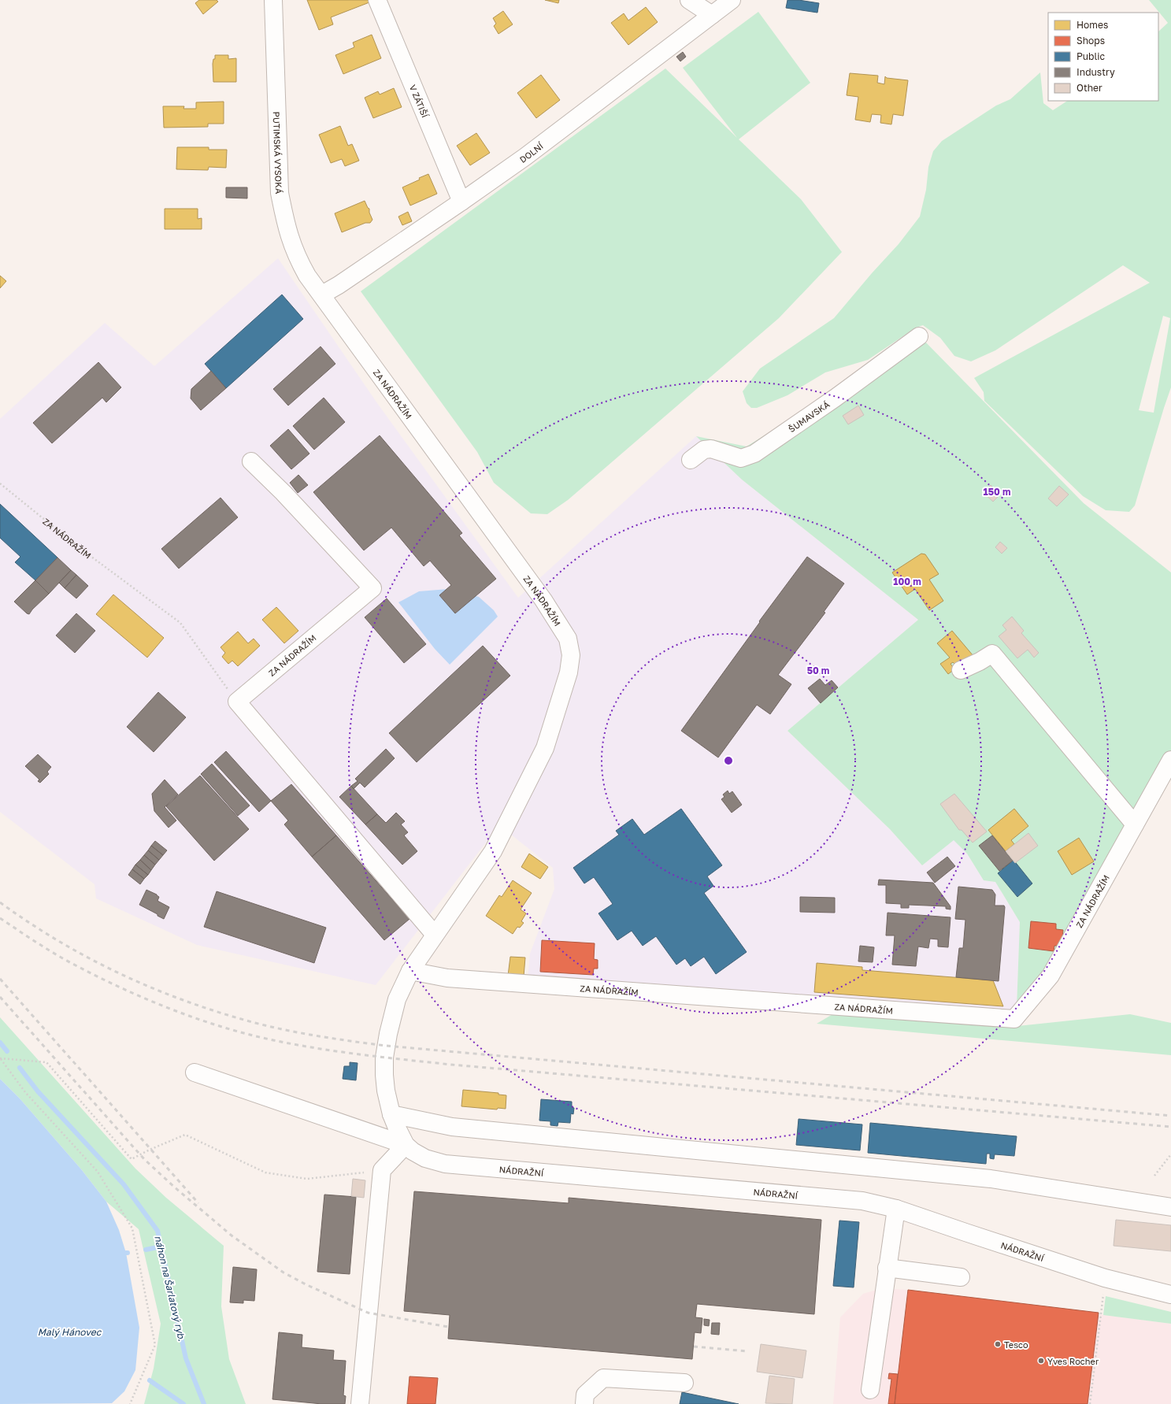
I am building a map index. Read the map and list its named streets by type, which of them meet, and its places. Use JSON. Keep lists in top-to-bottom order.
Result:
{
  "streets": {
    "street": [
      "V ZÁTIŠÍ",
      "PUTIMSKÁ VYSOKÁ",
      "DOLNÍ",
      "ZA NÁDRAŽÍM",
      "ŠUMAVSKÁ",
      "NÁDRAŽNÍ"
    ]
  },
  "crossings": [
    ["V ZÁTIŠÍ", "DOLNÍ"],
    ["PUTIMSKÁ VYSOKÁ", "DOLNÍ"],
    ["PUTIMSKÁ VYSOKÁ", "ZA NÁDRAŽÍM"],
    ["DOLNÍ", "ZA NÁDRAŽÍM"],
    ["ZA NÁDRAŽÍM", "NÁDRAŽNÍ"]
  ],
  "water": ["náhon na Šarlatový ryb.", "Malý Hánovec"],
  "places": ["Tesco", "Yves Rocher"],
  "legend": [
    "Homes",
    "Shops",
    "Public",
    "Industry",
    "Other"
  ],
  "rings": ["150 m", "100 m", "50 m"]
}
